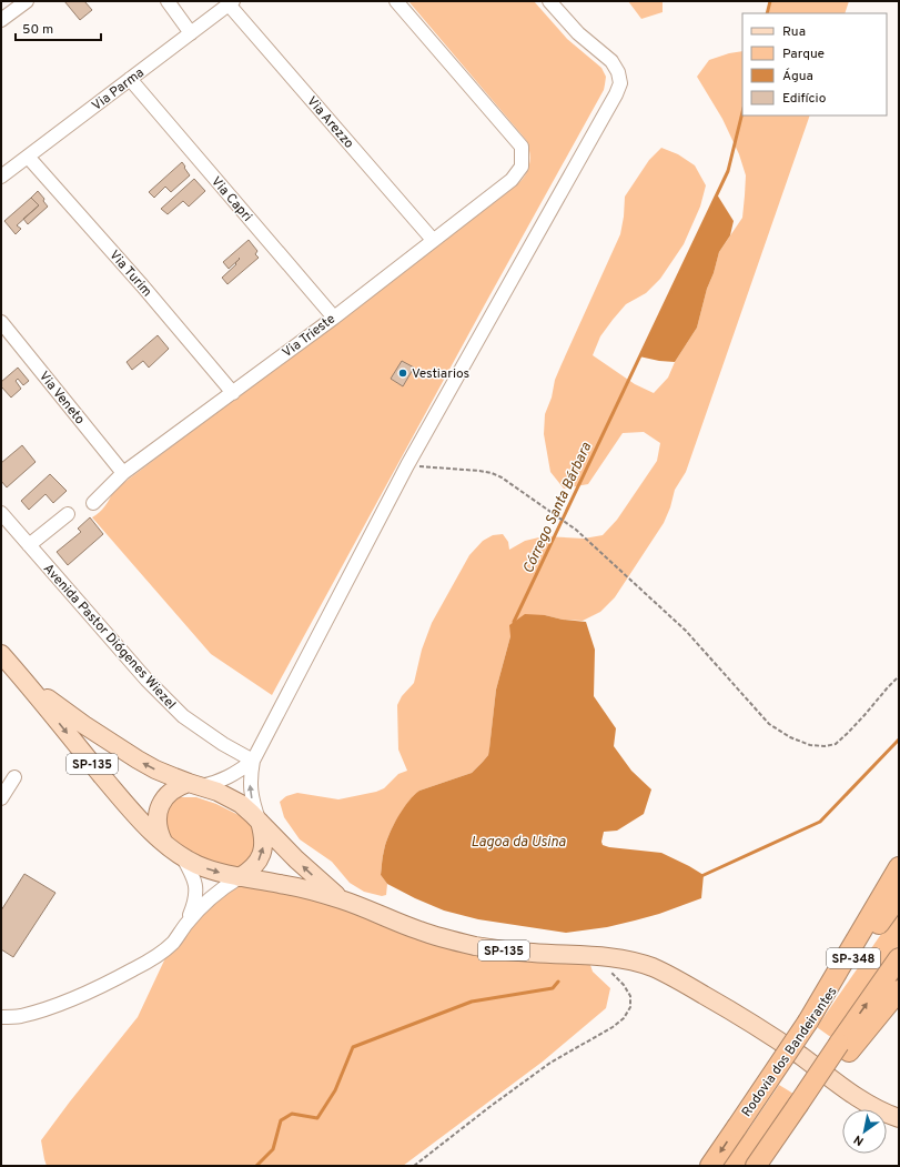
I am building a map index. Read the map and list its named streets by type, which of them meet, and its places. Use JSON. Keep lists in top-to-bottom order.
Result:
{
  "streets": {
    "highway": ["SP-348", "Rodovia dos Bandeirantes"],
    "main road": ["SP-135"],
    "street": [
      "Via Parma",
      "Via Arezzo",
      "Via Capri",
      "Via Turim",
      "Via Trieste",
      "Via Veneto",
      "Avenida Pastor Diógenes Wiezel"
    ]
  },
  "crossings": [
    ["Via Parma", "Via Arezzo"],
    ["Via Parma", "Via Capri"],
    ["Via Parma", "Via Turim"],
    ["Via Arezzo", "Via Trieste"],
    ["Via Capri", "Via Trieste"],
    ["Via Turim", "Via Trieste"],
    ["Via Trieste", "Via Veneto"]
  ],
  "water": ["Córrego Santa Bárbara", "Lagoa da Usina"],
  "places": ["Vestiarios"],
  "legend": [
    "Rua",
    "Parque",
    "Água",
    "Edifício"
  ],
  "scale_bar": "50 m",
  "north": "bottom left"
}
